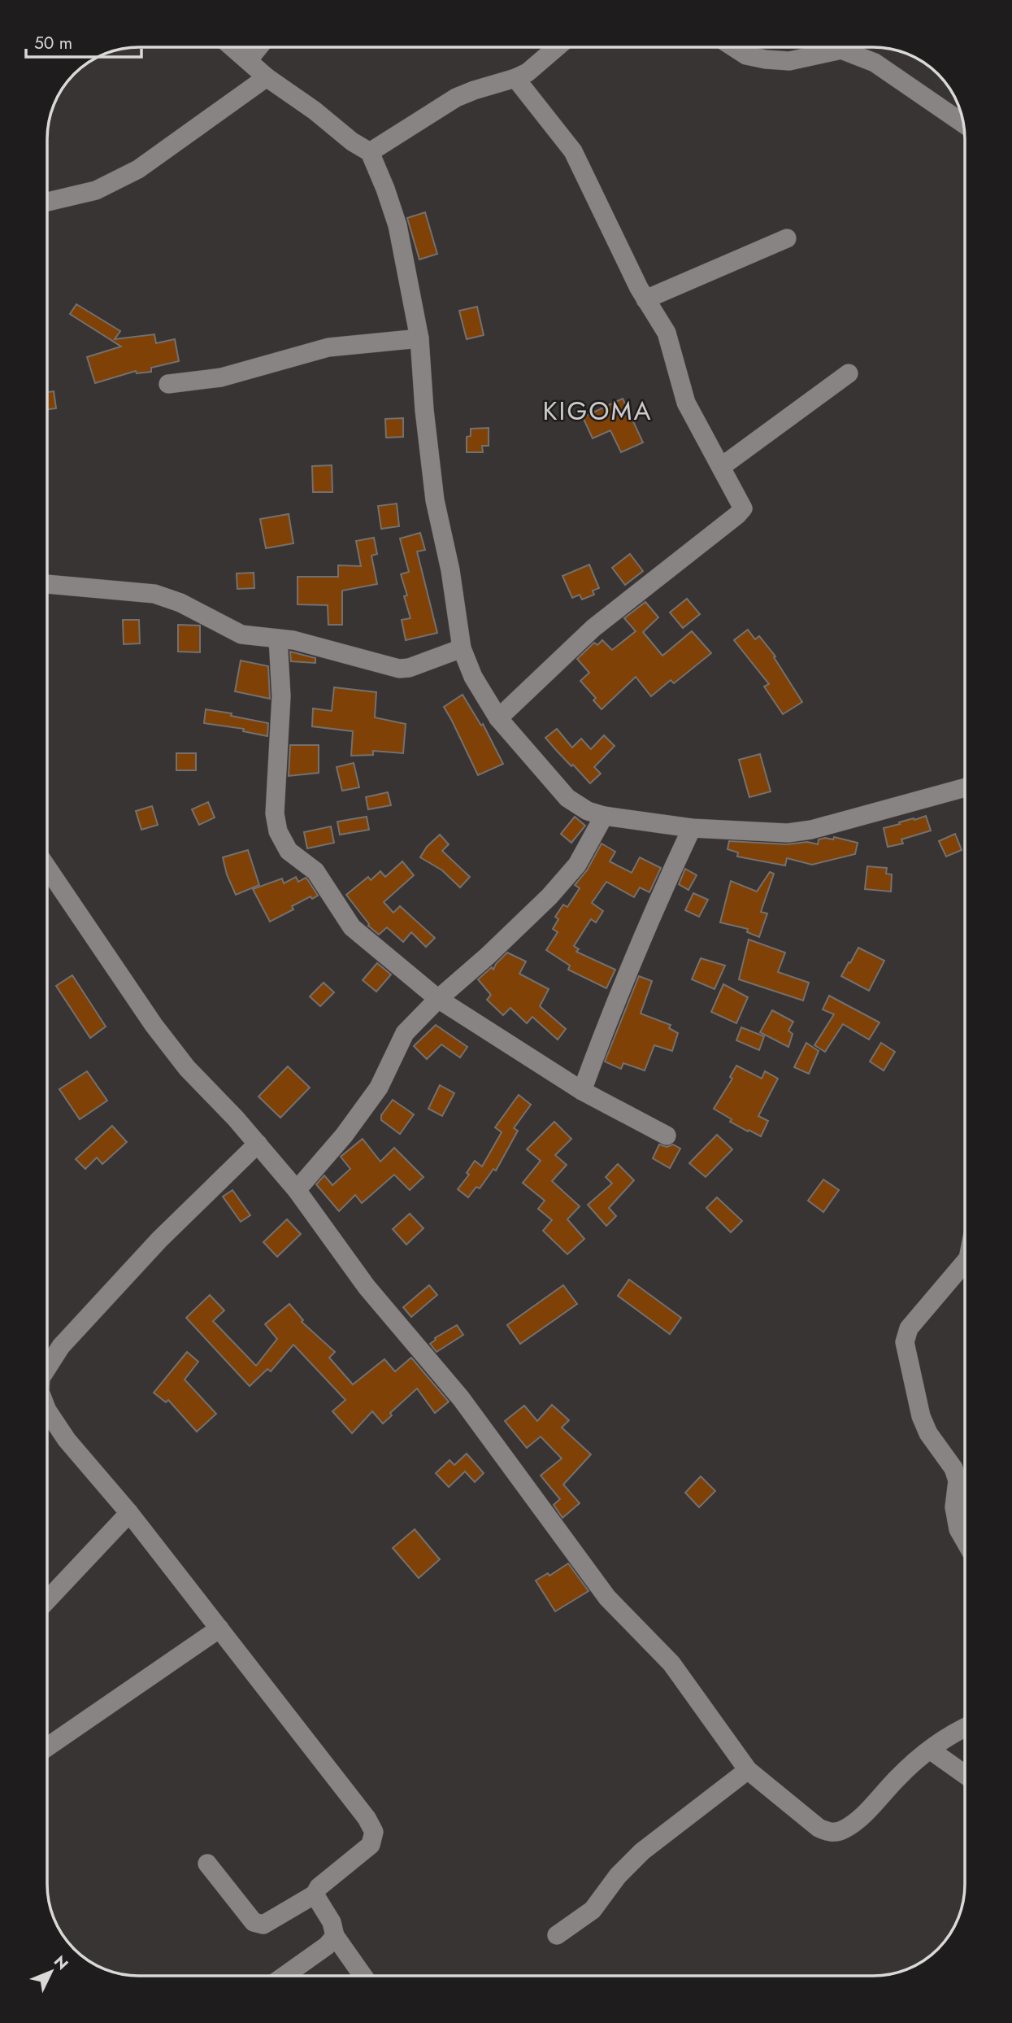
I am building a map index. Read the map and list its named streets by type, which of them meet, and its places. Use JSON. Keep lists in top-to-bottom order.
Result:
{
  "districts": ["KIGOMA"],
  "scale_bar": "50 m",
  "north": "top right"
}
